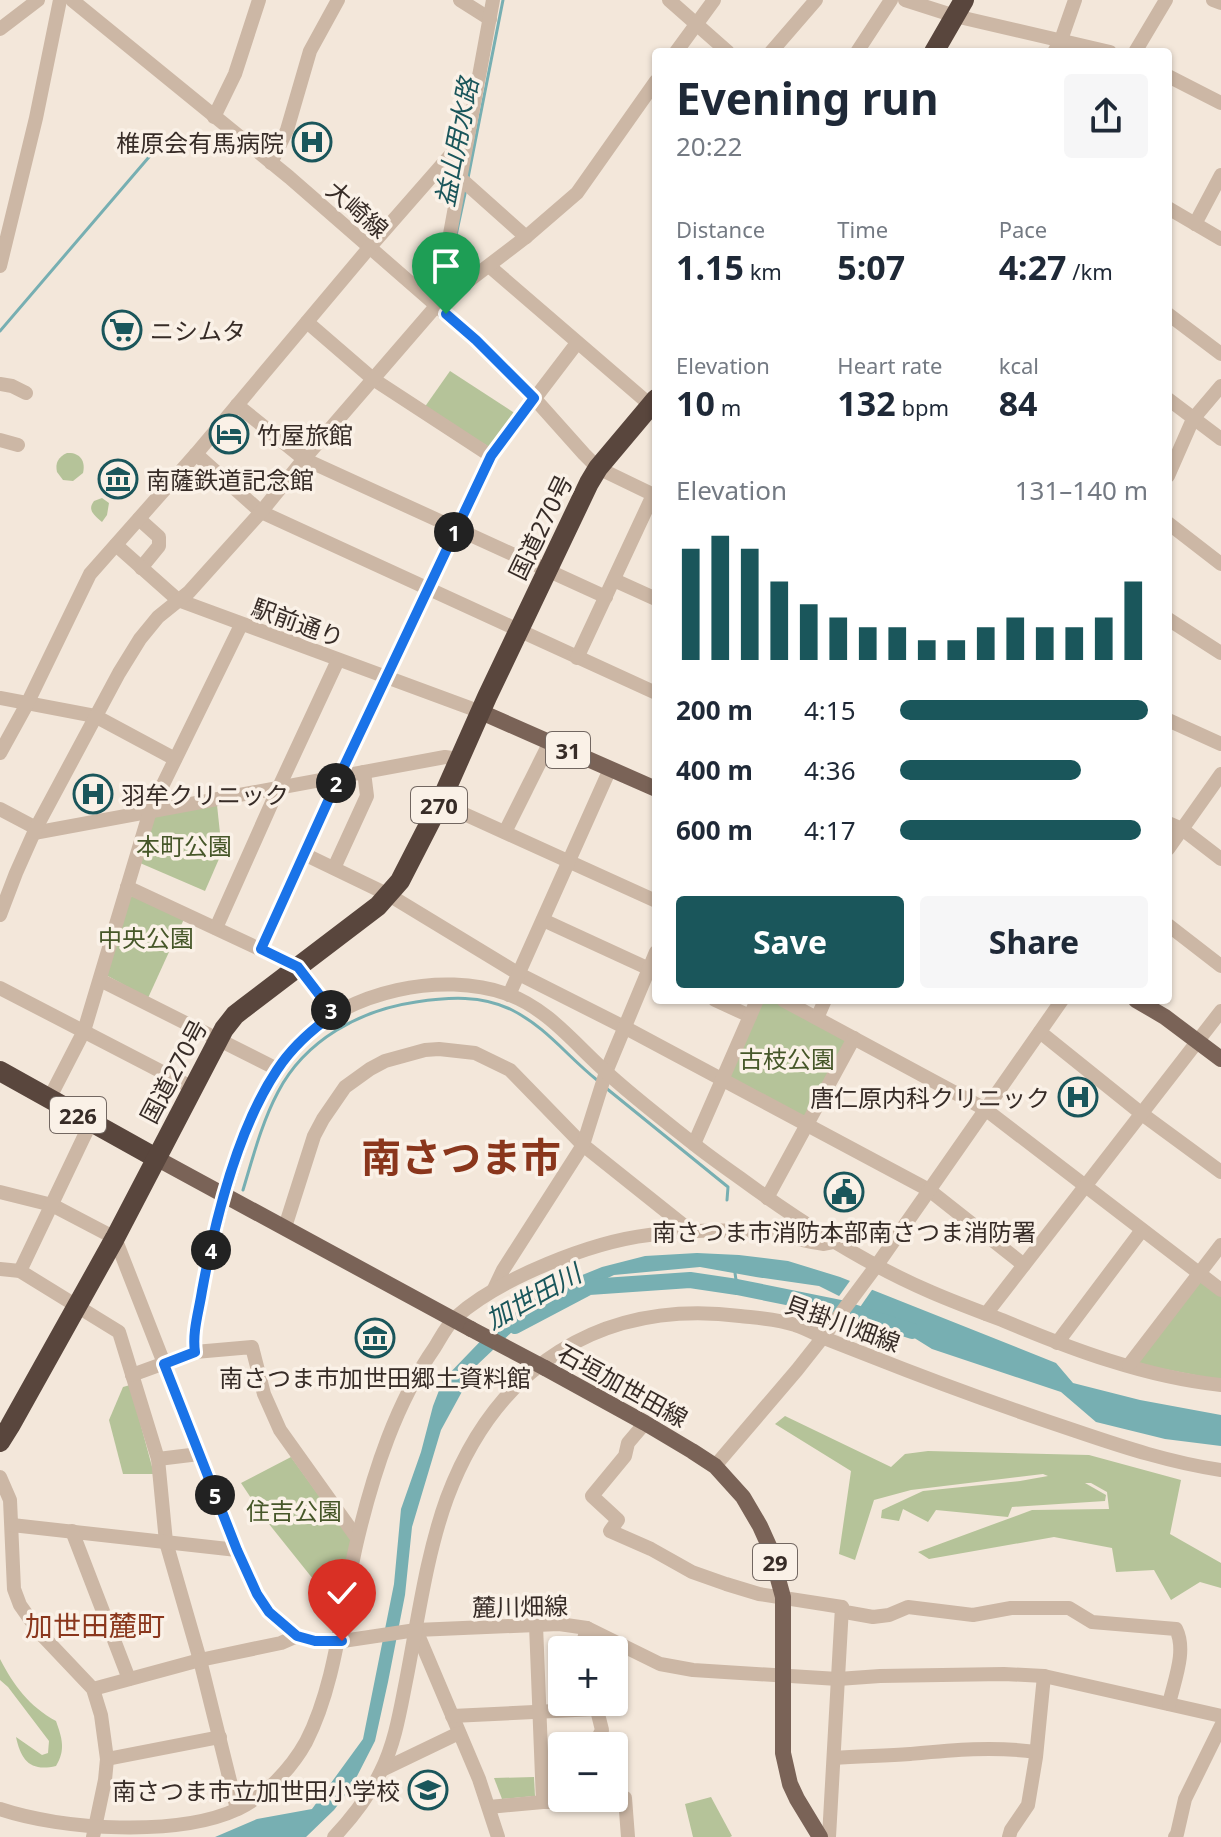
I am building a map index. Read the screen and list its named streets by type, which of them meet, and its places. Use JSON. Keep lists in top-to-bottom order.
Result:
{
  "streets": {
    "highway": ["国道270号", "270", "226"],
    "main road": ["31", "石垣加世田線", "29"],
    "street": [
      "大崎線",
      "駅前通り",
      "貝掛川畑線",
      "麓川畑線"
    ]
  },
  "crossings": [
    ["大崎線", "国道270号"],
    ["国道270号", "駅前通り"],
    ["国道270号", "31"],
    ["国道270号", "226"],
    ["国道270号", "石垣加世田線"],
    ["駅前通り", "31"],
    ["226", "石垣加世田線"],
    ["貝掛川畑線", "麓川畑線"],
    ["石垣加世田線", "麓川畑線"]
  ],
  "districts": ["南さつま市", "加世田麓町"],
  "water": ["益山用水路", "加世田川"],
  "parks": [
    "本町公園",
    "中央公園",
    "古枝公園",
    "住吉公園"
  ],
  "places": {
    "hospital": ["椎原会有馬病院", "羽牟クリニック", "唐仁原内科クリニック"],
    "supermarket": ["ニシムタ"],
    "hotel": ["竹屋旅館"],
    "museum": ["南薩鉄道記念館", "南さつま市加世田郷土資料館"],
    "public building": ["南さつま市消防本部南さつま消防署"],
    "school or university": ["南さつま市立加世田小学校"]
  },
  "page": {
    "heading": ["Evening run", "20:22"],
    "stats": [
      ["Distance", "1.15 km"],
      ["Time", "5:07"],
      ["Pace", "4:27 /km"],
      ["Elevation", "10 m"],
      ["Heart rate", "132 bpm"],
      ["kcal", "84"]
    ],
    "chart": ["Elevation", "131–140 m"],
    "pins": [
      "1",
      "2",
      "3",
      "4",
      "5"
    ],
    "list": [
      {
        "name": "200 m",
        "note": "4:15"
      },
      {
        "name": "400 m",
        "note": "4:36"
      },
      {
        "name": "600 m",
        "note": "4:17"
      }
    ],
    "buttons": ["Save", "Share"],
    "map_buttons": ["+", "−"]
  }
}
